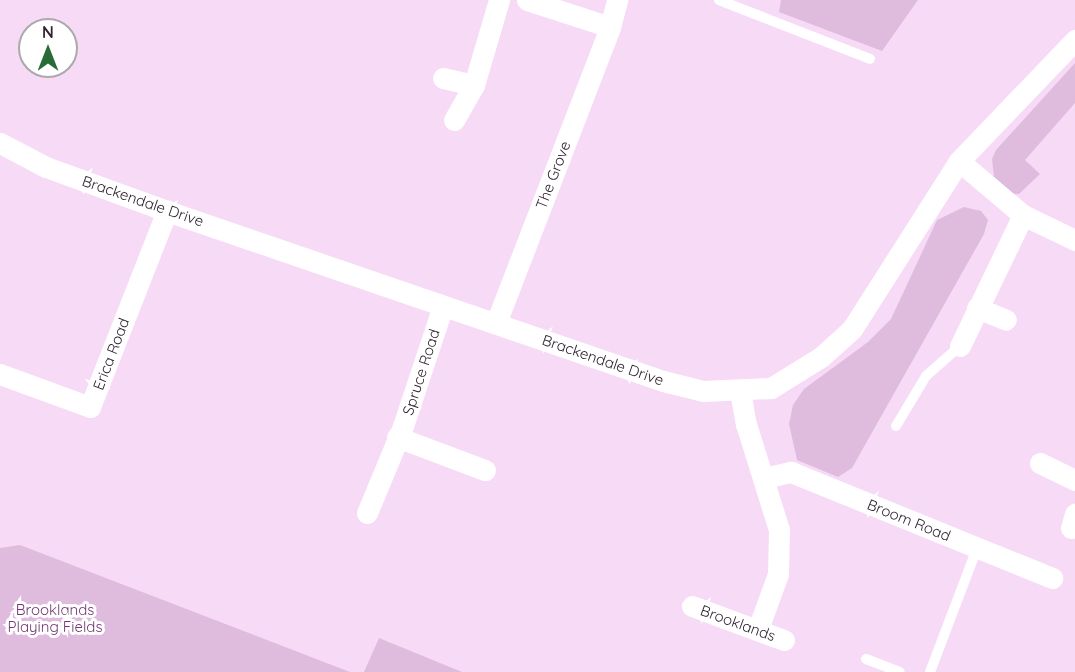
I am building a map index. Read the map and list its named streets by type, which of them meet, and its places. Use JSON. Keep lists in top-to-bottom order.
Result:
{
  "streets": {
    "street": [
      "The Grove",
      "Brackendale Drive",
      "Erica Road",
      "Spruce Road",
      "Broom Road",
      "Brooklands"
    ]
  },
  "crossings": [
    ["The Grove", "Brackendale Drive"],
    ["Brackendale Drive", "Erica Road"],
    ["Brackendale Drive", "Spruce Road"]
  ],
  "parks": ["Brooklands Playing Fields"],
  "north": "top"
}
